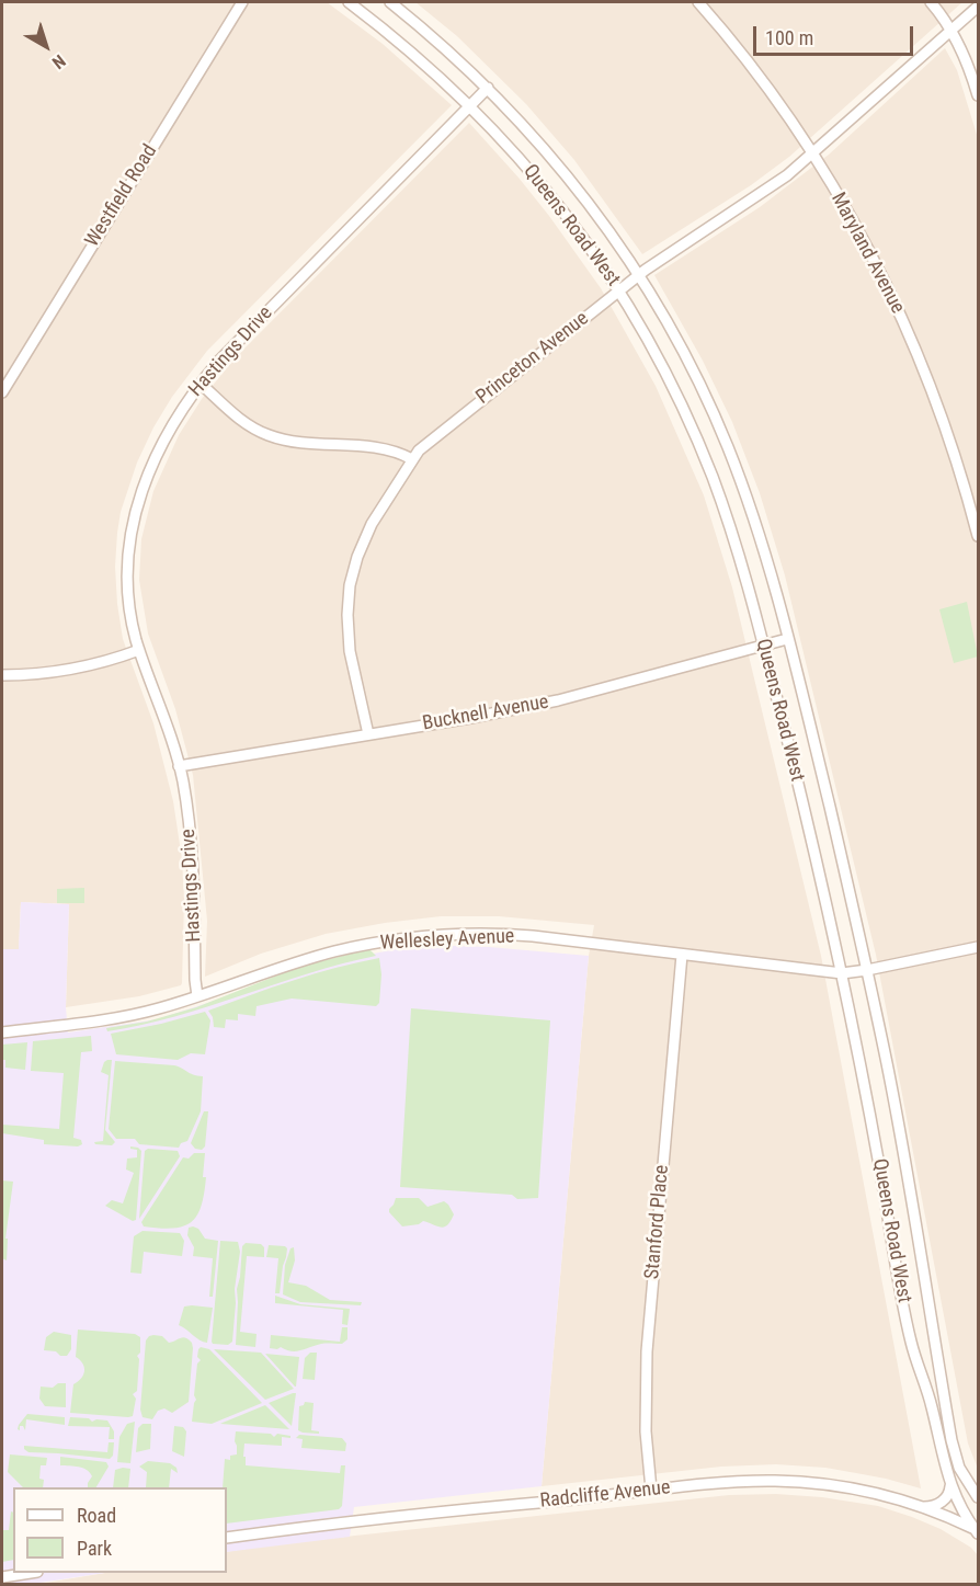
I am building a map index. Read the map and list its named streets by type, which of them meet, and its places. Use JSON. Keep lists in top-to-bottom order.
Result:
{
  "streets": {
    "street": [
      "Westfield Road",
      "Queens Road West",
      "Maryland Avenue",
      "Hastings Drive",
      "Princeton Avenue",
      "Bucknell Avenue",
      "Wellesley Avenue",
      "Stanford Place",
      "Radcliffe Avenue"
    ]
  },
  "crossings": [
    ["Queens Road West", "Hastings Drive"],
    ["Queens Road West", "Princeton Avenue"],
    ["Queens Road West", "Bucknell Avenue"],
    ["Queens Road West", "Wellesley Avenue"],
    ["Queens Road West", "Radcliffe Avenue"],
    ["Maryland Avenue", "Princeton Avenue"],
    ["Hastings Drive", "Bucknell Avenue"],
    ["Hastings Drive", "Wellesley Avenue"],
    ["Princeton Avenue", "Bucknell Avenue"],
    ["Wellesley Avenue", "Stanford Place"],
    ["Stanford Place", "Radcliffe Avenue"]
  ],
  "legend": ["Road", "Park"],
  "scale_bar": "100 m",
  "north": "bottom right"
}
